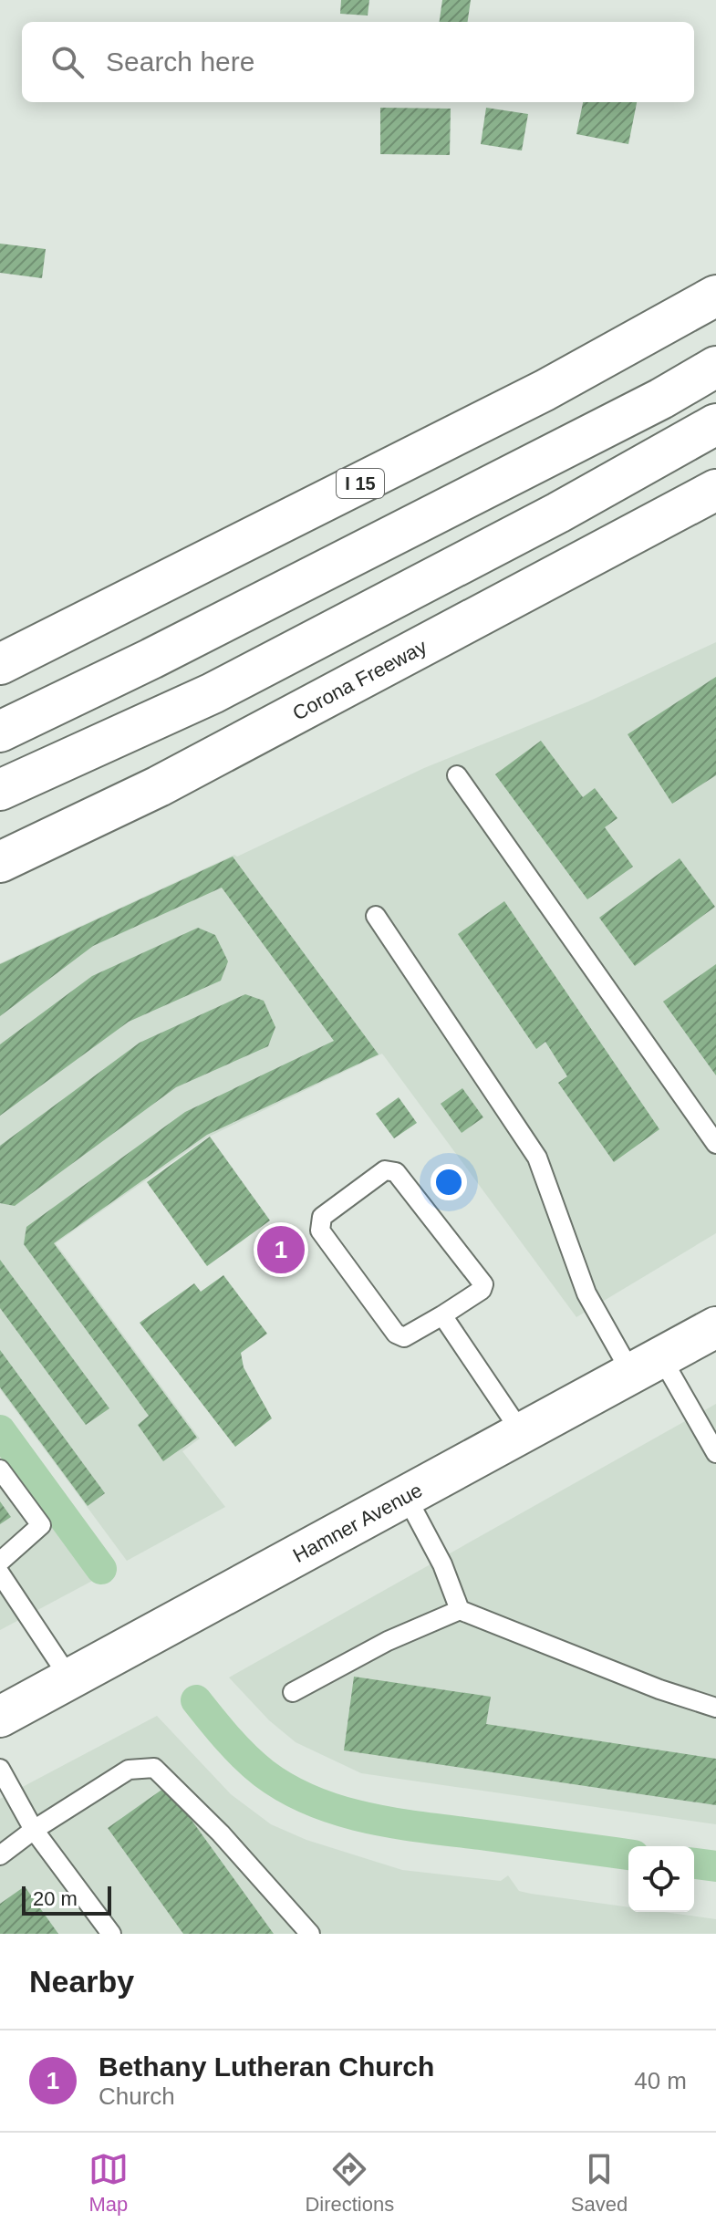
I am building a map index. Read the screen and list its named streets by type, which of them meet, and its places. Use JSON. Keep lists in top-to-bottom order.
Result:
{
  "streets": {
    "main road": ["I 15", "Corona Freeway", "Hamner Avenue"]
  },
  "scale_bar": "20 m",
  "page": {
    "search": "Search here",
    "pins": "1",
    "scale": "20 m",
    "heading": "Nearby",
    "list": [
      {
        "mark": "1",
        "name": "Bethany Lutheran Church",
        "note": "Church",
        "value": "40 m"
      }
    ],
    "nav": ["Map", "Directions", "Saved"]
  }
}
